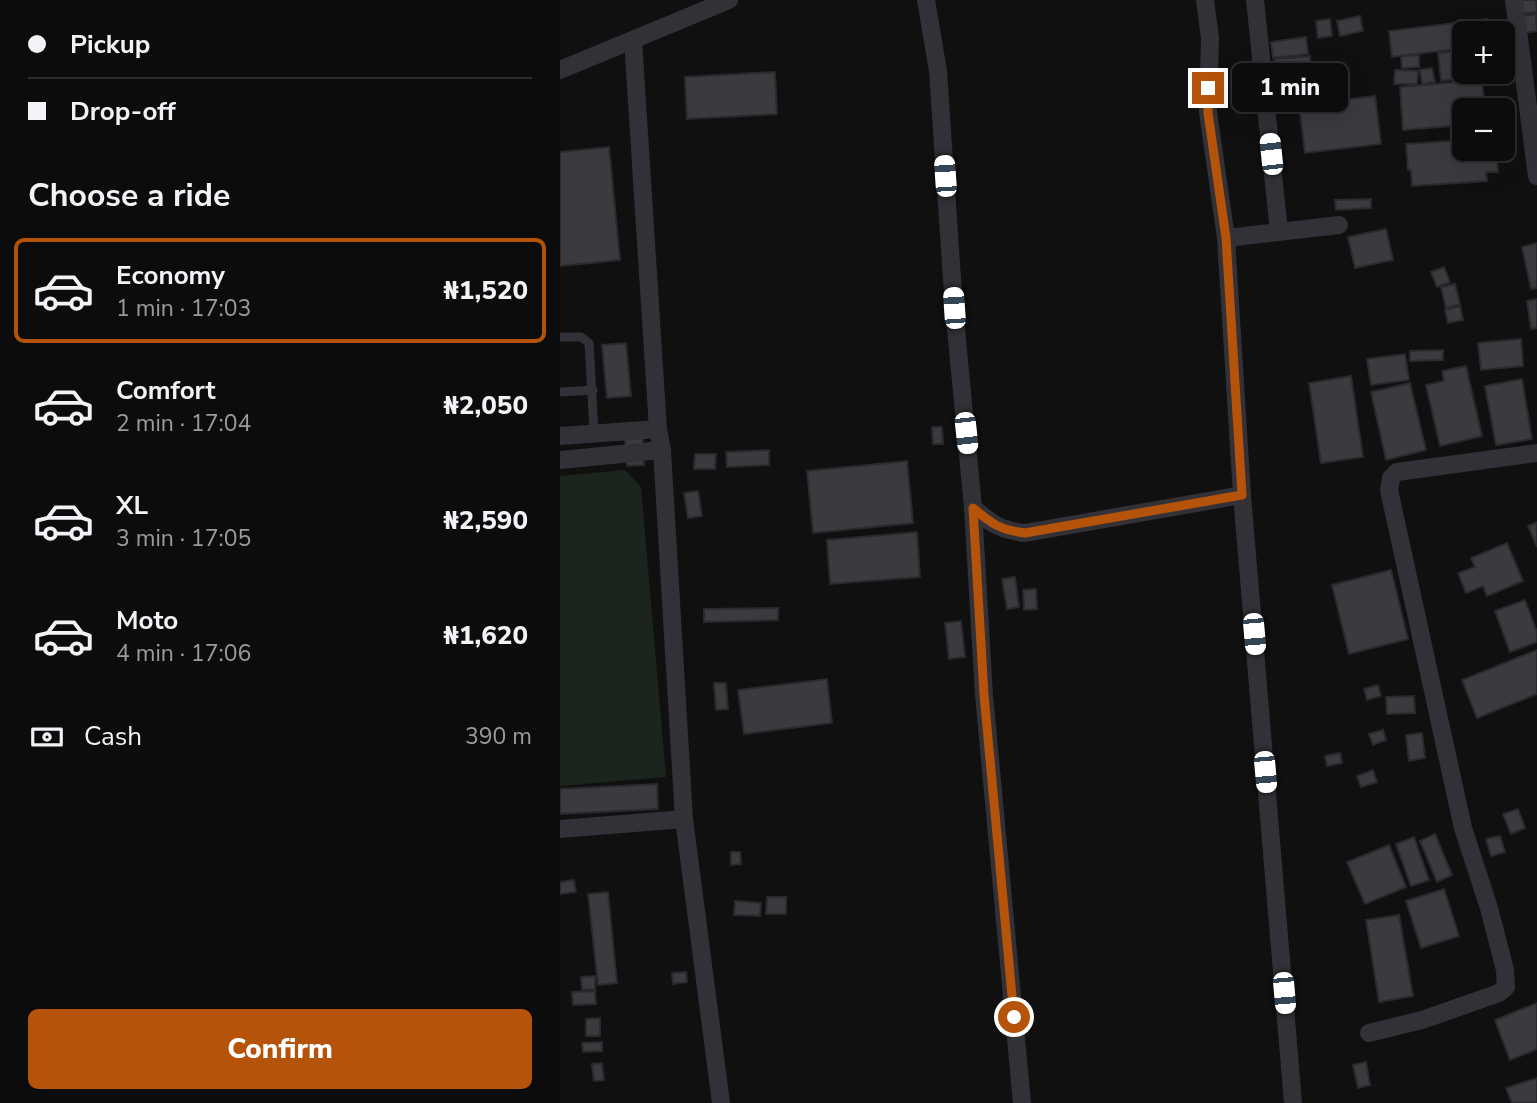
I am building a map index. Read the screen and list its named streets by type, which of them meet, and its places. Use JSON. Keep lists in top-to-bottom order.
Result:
{
  "page": {
    "banner": ["Pickup", "Drop-off"],
    "map_buttons": ["+", "−"],
    "bubble": "1 min",
    "heading": "Choose a ride",
    "list": [
      {
        "name": "Economy",
        "note": "1 min · 17:03",
        "value": "₦1,520"
      },
      {
        "name": "Comfort",
        "note": "2 min · 17:04",
        "value": "₦2,050"
      },
      {
        "name": "XL",
        "note": "3 min · 17:05",
        "value": "₦2,590"
      },
      {
        "name": "Moto",
        "note": "4 min · 17:06",
        "value": "₦1,620"
      }
    ],
    "pay": ["Cash", "390 m"],
    "buttons": "Confirm"
  }
}
